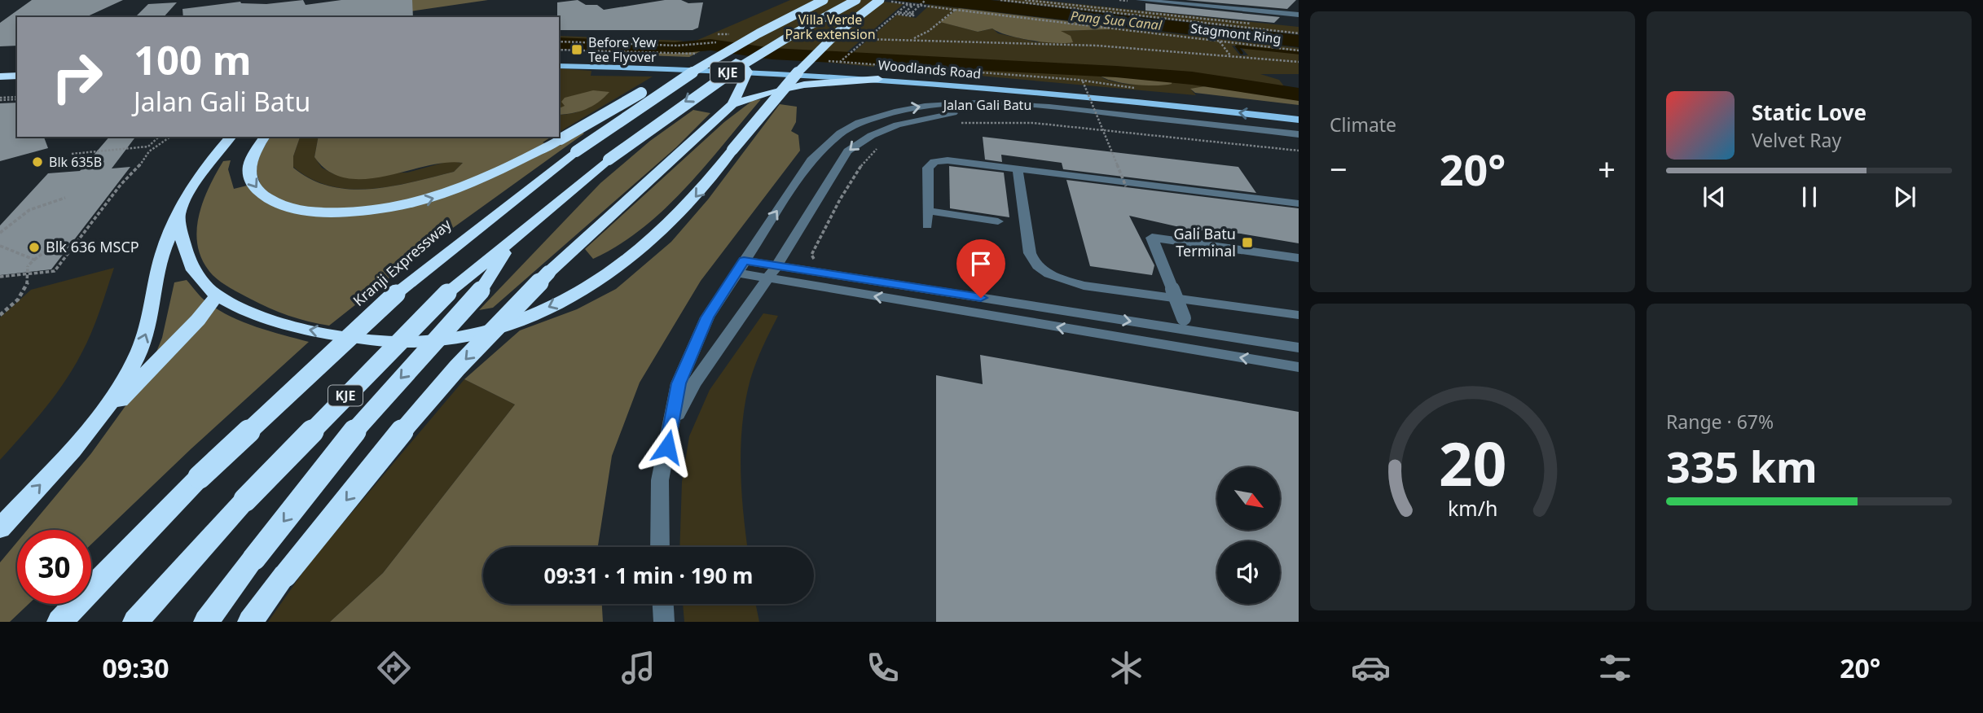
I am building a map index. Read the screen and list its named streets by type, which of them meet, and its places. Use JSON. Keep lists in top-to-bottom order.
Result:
{
  "streets": {
    "highway": ["KJE", "Kranji Expressway"],
    "main road": ["Woodlands Road"],
    "street": ["Jalan Gali Batu"],
    "path": ["Stagmont Ring"]
  },
  "water": ["Pang Sua Canal"],
  "parks": ["Villa Verde Park extension"],
  "places": {
    "transit": ["Before Yew Tee Flyover", "Gali Batu Terminal"],
    "other": ["Blk 635B", "Blk 636 MSCP"]
  },
  "north": "bottom right",
  "page": {
    "tile": [
      "Climate",
      ["Range · 67%", "335 km"]
    ],
    "turn": ["100 m", "Jalan Gali Batu"],
    "song": ["Static Love", "Velvet Ray"],
    "heat": ["−", "20°", "+"],
    "limit": "30",
    "trip": "09:31 · 1 min · 190 m",
    "tabs": ["09:30", "20°"],
    "gauge": ["20", "km/h"]
  }
}
